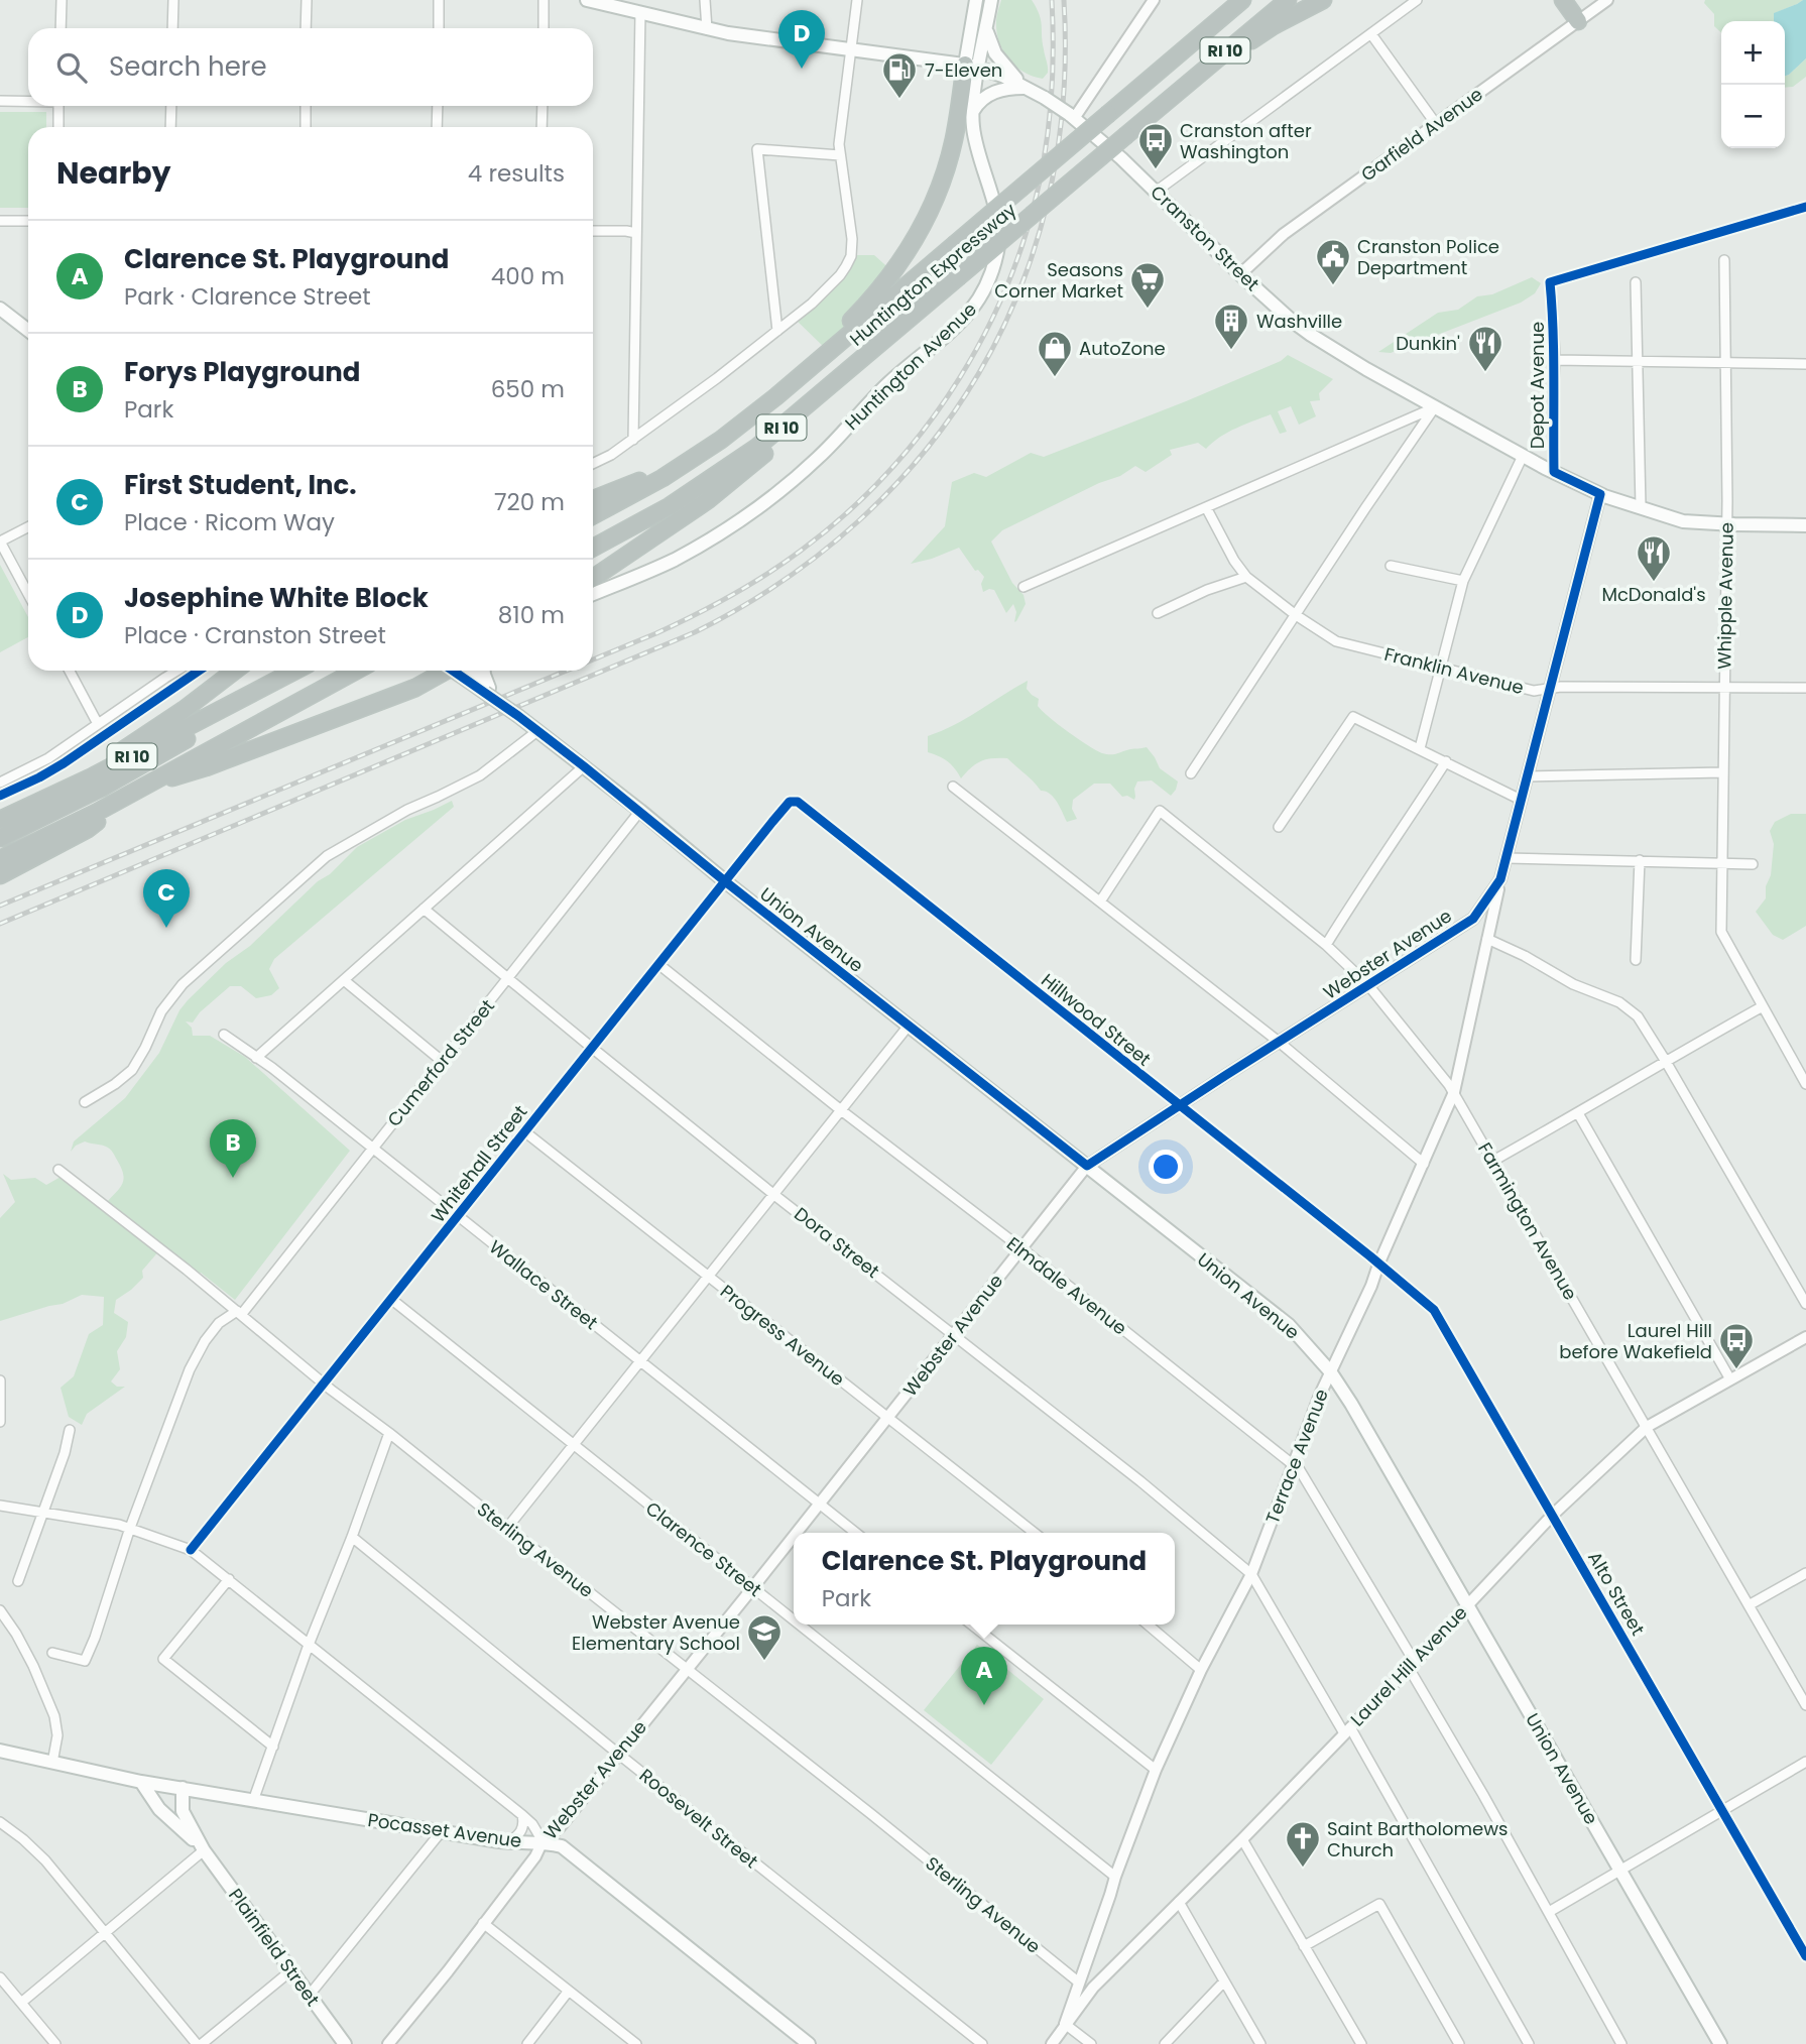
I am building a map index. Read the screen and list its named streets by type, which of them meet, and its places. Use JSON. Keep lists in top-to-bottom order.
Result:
{
  "streets": {
    "highway": ["RI 10", "Huntington Expressway"],
    "main road": [
      "Cranston Street",
      "Huntington Avenue",
      "Union Avenue",
      "Pocasset Avenue",
      "Plainfield Street"
    ],
    "street": [
      "Garfield Avenue",
      "Depot Avenue",
      "Whipple Avenue",
      "Franklin Avenue",
      "Webster Avenue",
      "Hillwood Street",
      "Cumerford Street",
      "Whitehall Street",
      "Farmington Avenue",
      "Dora Street",
      "Wallace Street",
      "Elmdale Avenue",
      "Progress Avenue",
      "Terrace Avenue",
      "Clarence Street",
      "Sterling Avenue",
      "Alto Street",
      "Laurel Hill Avenue",
      "Roosevelt Street"
    ]
  },
  "crossings": [
    ["Garfield Avenue", "Cranston Street"],
    ["Cranston Street", "Huntington Avenue"],
    ["Cranston Street", "Depot Avenue"],
    ["Cranston Street", "Whipple Avenue"],
    ["Cranston Street", "Webster Avenue"],
    ["Whipple Avenue", "Franklin Avenue"],
    ["Franklin Avenue", "Webster Avenue"],
    ["Union Avenue", "Webster Avenue"],
    ["Union Avenue", "Cumerford Street"],
    ["Union Avenue", "Whitehall Street"],
    ["Union Avenue", "Terrace Avenue"],
    ["Union Avenue", "Laurel Hill Avenue"],
    ["Webster Avenue", "Hillwood Street"],
    ["Webster Avenue", "Farmington Avenue"],
    ["Webster Avenue", "Dora Street"],
    ["Webster Avenue", "Wallace Street"],
    ["Webster Avenue", "Elmdale Avenue"],
    ["Webster Avenue", "Progress Avenue"],
    ["Webster Avenue", "Terrace Avenue"],
    ["Webster Avenue", "Clarence Street"],
    ["Webster Avenue", "Sterling Avenue"],
    ["Webster Avenue", "Roosevelt Street"],
    ["Webster Avenue", "Pocasset Avenue"],
    ["Hillwood Street", "Whitehall Street"],
    ["Hillwood Street", "Terrace Avenue"],
    ["Hillwood Street", "Alto Street"],
    ["Cumerford Street", "Dora Street"],
    ["Cumerford Street", "Wallace Street"],
    ["Cumerford Street", "Sterling Avenue"],
    ["Whitehall Street", "Dora Street"],
    ["Whitehall Street", "Wallace Street"],
    ["Whitehall Street", "Elmdale Avenue"],
    ["Whitehall Street", "Progress Avenue"],
    ["Whitehall Street", "Clarence Street"],
    ["Whitehall Street", "Sterling Avenue"],
    ["Farmington Avenue", "Terrace Avenue"],
    ["Farmington Avenue", "Laurel Hill Avenue"],
    ["Dora Street", "Terrace Avenue"],
    ["Elmdale Avenue", "Terrace Avenue"],
    ["Elmdale Avenue", "Laurel Hill Avenue"],
    ["Terrace Avenue", "Clarence Street"],
    ["Terrace Avenue", "Sterling Avenue"],
    ["Terrace Avenue", "Alto Street"],
    ["Terrace Avenue", "Laurel Hill Avenue"],
    ["Alto Street", "Laurel Hill Avenue"],
    ["Pocasset Avenue", "Plainfield Street"]
  ],
  "places": {
    "fuel station": ["7-Eleven"],
    "bus stop": ["Cranston after Washington", "Laurel Hill before Wakefield"],
    "public building": ["Cranston Police Department"],
    "supermarket": ["Seasons Corner Market"],
    "building": ["Washville"],
    "restaurant": ["Dunkin'", "McDonald's"],
    "shop": ["AutoZone"],
    "school or university": ["Webster Avenue Elementary School"],
    "church": ["Saint Bartholomews Church"]
  },
  "page": {
    "pins": [
      "D",
      "C",
      "B",
      "A"
    ],
    "map_buttons": ["+", "−"],
    "search": "Search here",
    "heading": ["Nearby", "4 results"],
    "list": [
      {
        "mark": "A",
        "name": "Clarence St. Playground",
        "note": "Park · Clarence Street",
        "value": "400 m"
      },
      {
        "mark": "B",
        "name": "Forys Playground",
        "note": "Park",
        "value": "650 m"
      },
      {
        "mark": "C",
        "name": "First Student, Inc.",
        "note": "Place · Ricom Way",
        "value": "720 m"
      },
      {
        "mark": "D",
        "name": "Josephine White Block",
        "note": "Place · Cranston Street",
        "value": "810 m"
      }
    ],
    "popup": ["Clarence St. Playground", "Park"]
  }
}
